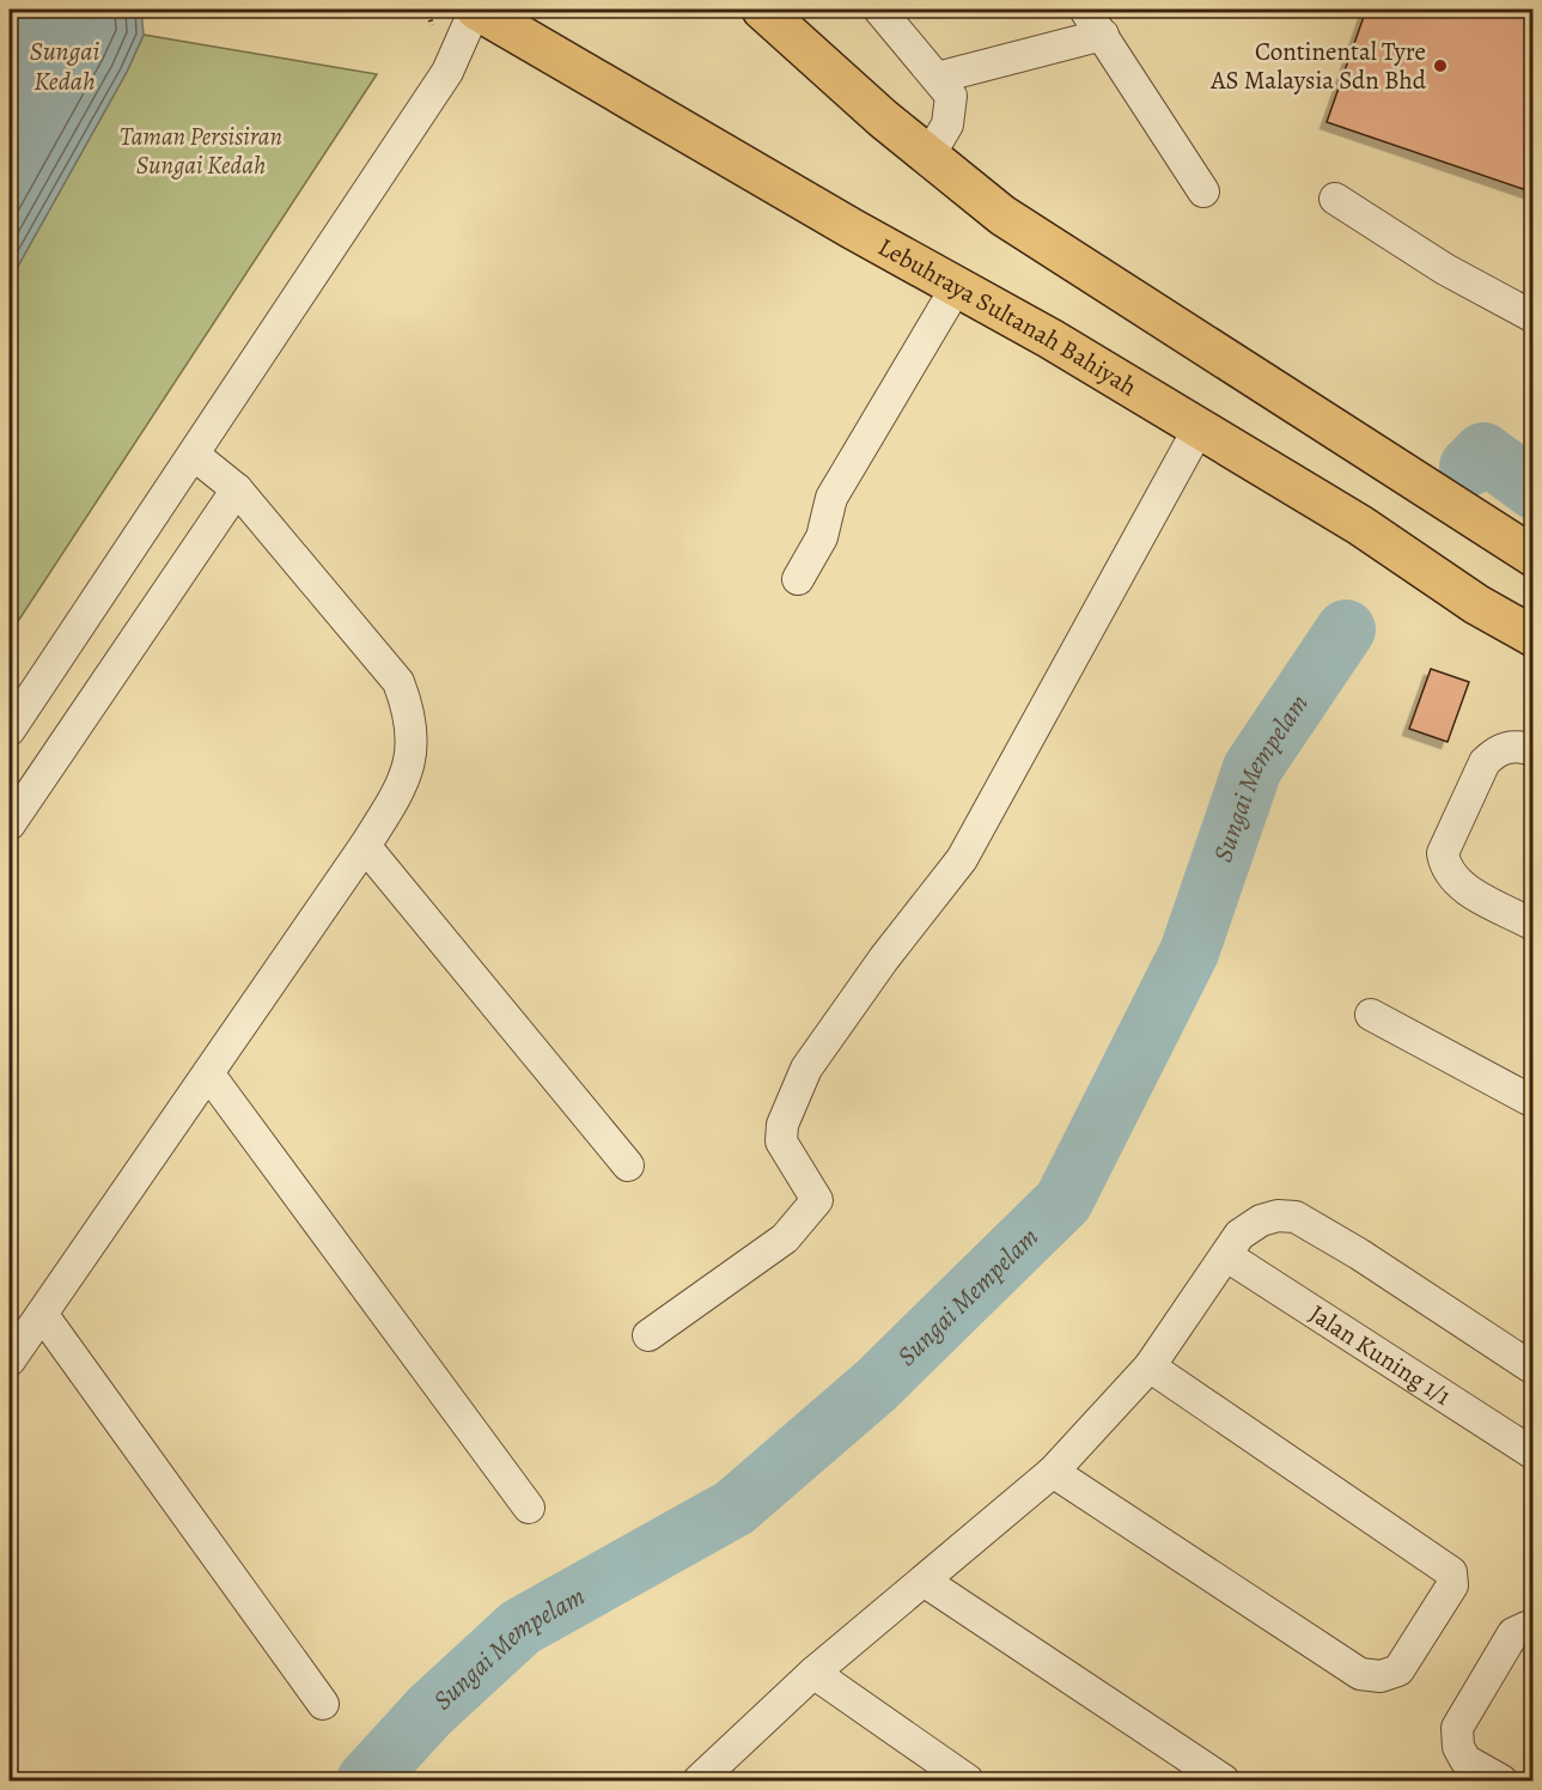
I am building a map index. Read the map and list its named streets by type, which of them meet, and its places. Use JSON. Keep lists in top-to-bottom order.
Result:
{
  "streets": {
    "main road": ["Lebuhraya Sultanah Bahiyah"],
    "street": ["Jalan Kuning 1/1"]
  },
  "water": ["Sungai Kedah", "Sungai Mempelam"],
  "parks": ["Taman Persisiran Sungai Kedah"],
  "places": ["Continental Tyre AS Malaysia Sdn Bhd"]
}
